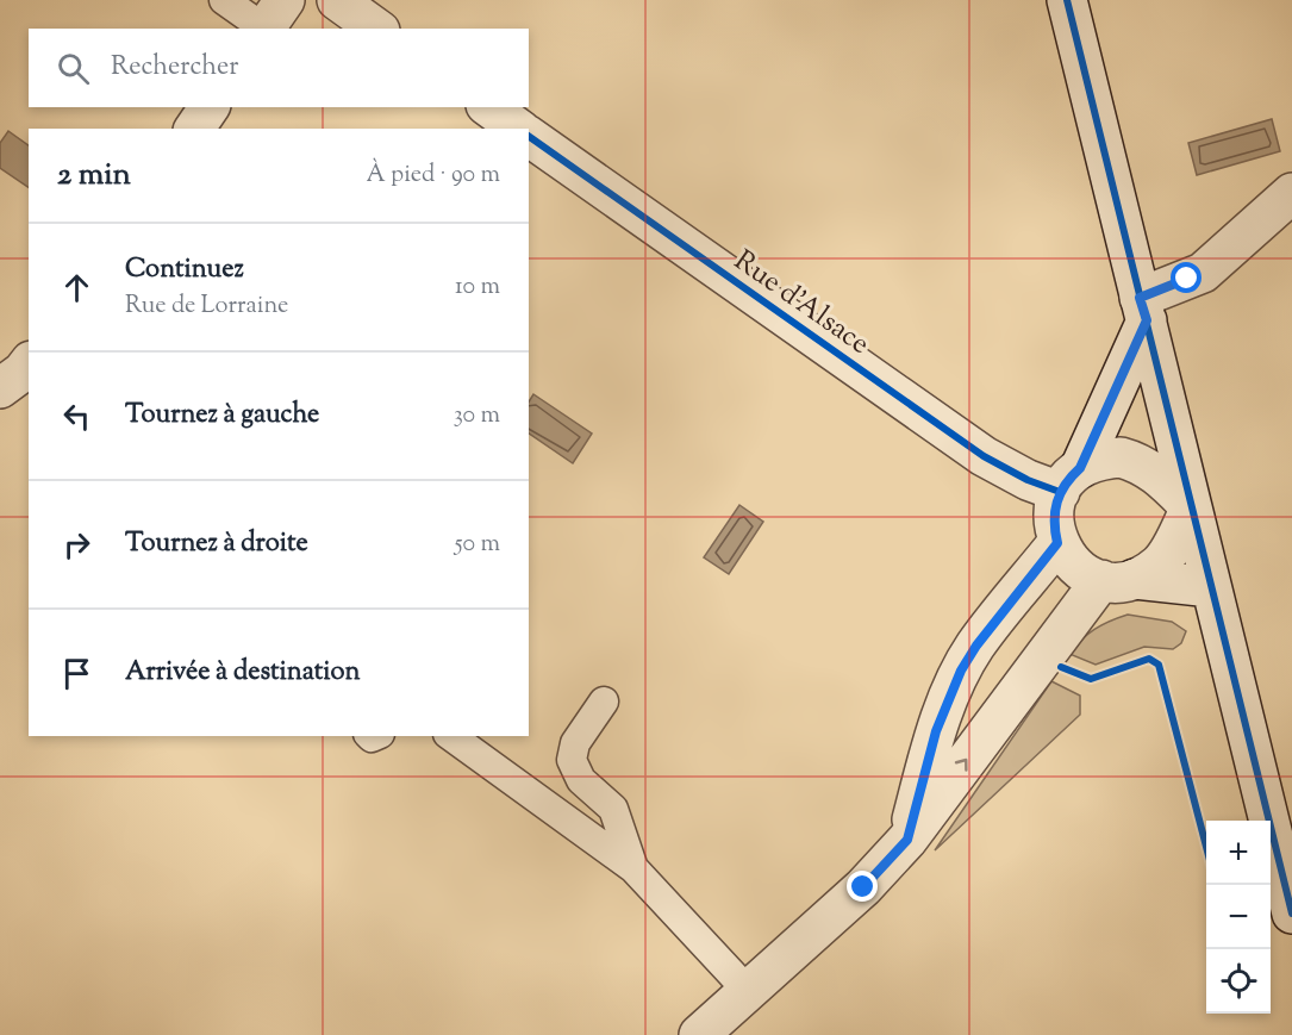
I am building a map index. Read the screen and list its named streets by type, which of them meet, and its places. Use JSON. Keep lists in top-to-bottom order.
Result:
{
  "streets": {
    "street": ["Rue d'Alsace"]
  },
  "page": {
    "search": "Rechercher",
    "heading": ["2 min", "À pied · 90 m"],
    "list": [
      ["Continuez", "Rue de Lorraine", "10 m"],
      ["Tournez à gauche", "30 m"],
      ["Tournez à droite", "50 m"],
      "Arrivée à destination"
    ],
    "map_buttons": ["+", "−"]
  }
}
